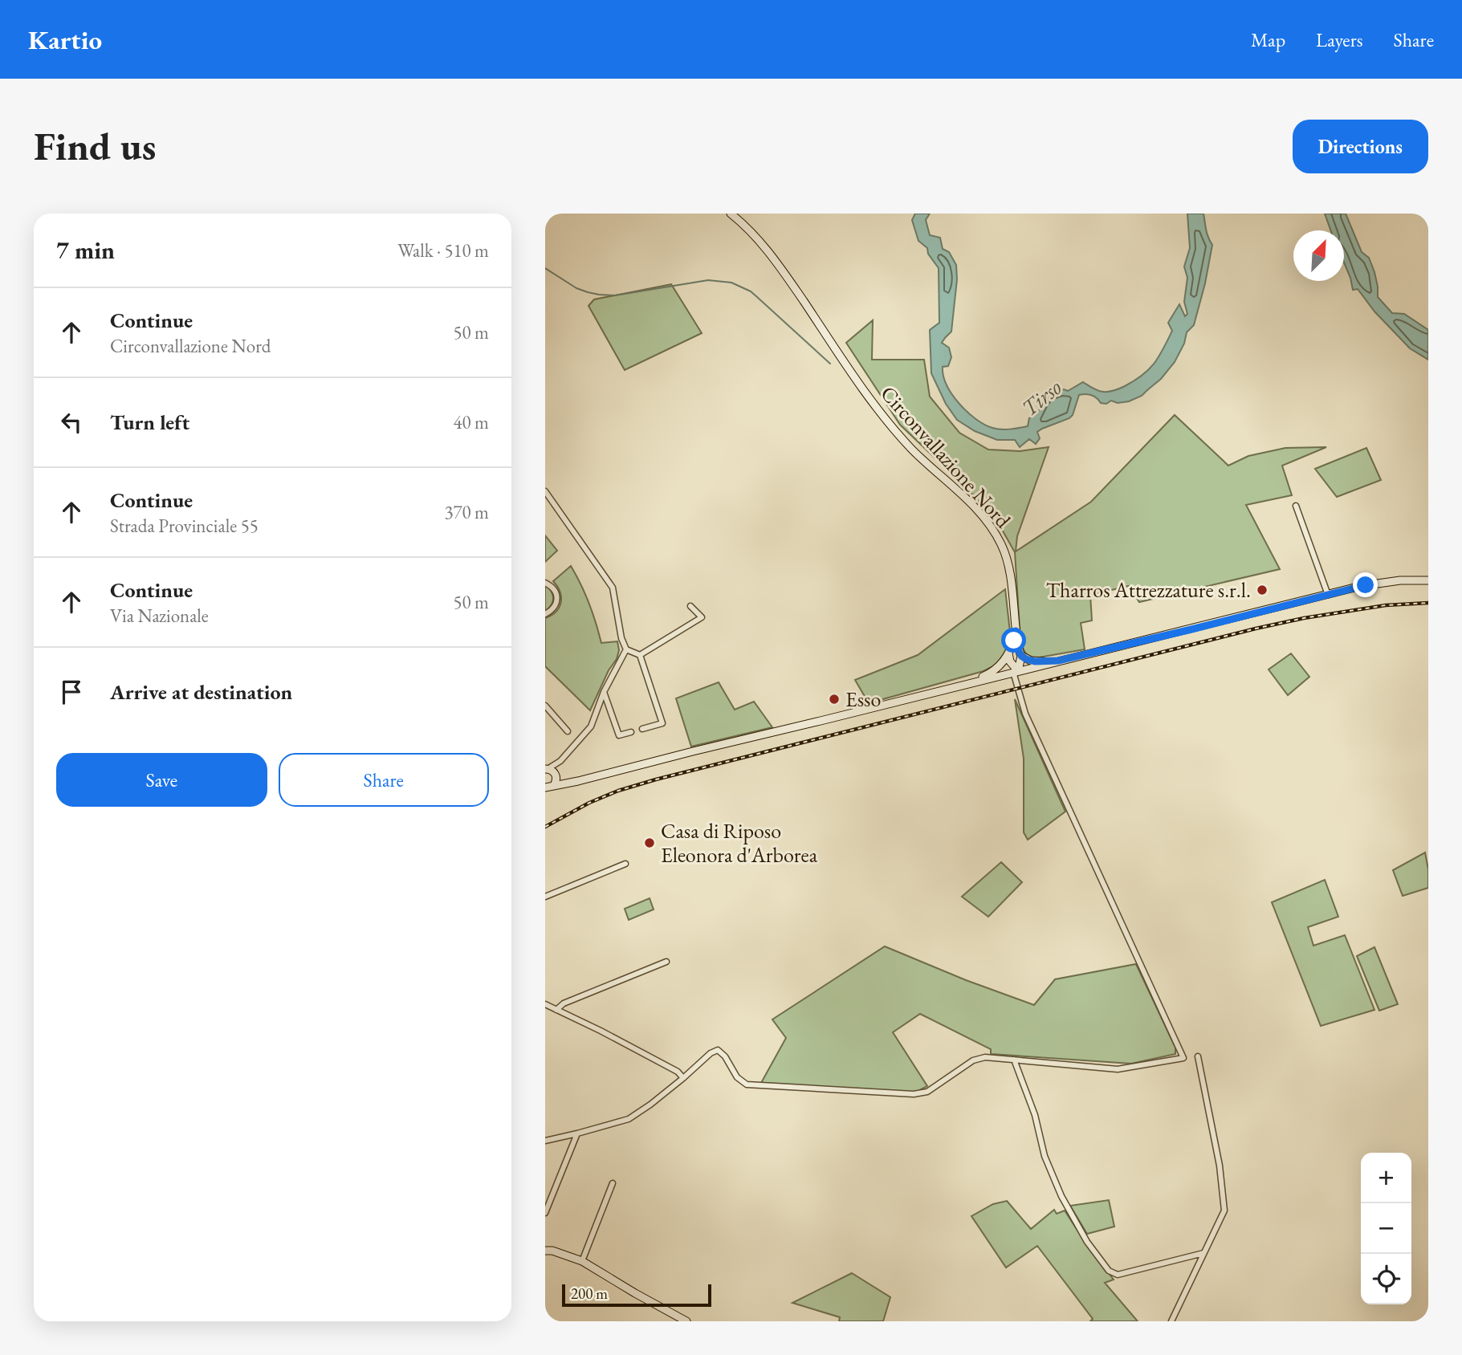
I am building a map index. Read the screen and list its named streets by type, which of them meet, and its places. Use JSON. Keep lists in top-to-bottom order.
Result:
{
  "streets": {
    "main road": ["Circonvallazione Nord"]
  },
  "water": ["Tirso"],
  "places": ["Tharros Attrezzature s.r.l.", "Esso", "Casa di Riposo Eleonora d'Arborea"],
  "scale_bar": "200 m",
  "north": "top right",
  "page": {
    "header": "Kartio",
    "nav": ["Map", "Layers", "Share"],
    "buttons": [
      "Directions",
      ["Save", "Share"]
    ],
    "title": "Find us",
    "heading": ["7 min", "Walk · 510 m"],
    "list": [
      ["Continue", "Circonvallazione Nord", "50 m"],
      ["Turn left", "40 m"],
      ["Continue", "Strada Provinciale 55", "370 m"],
      ["Continue", "Via Nazionale", "50 m"],
      "Arrive at destination"
    ],
    "map_buttons": ["+", "−"],
    "scale": "200 m"
  }
}
